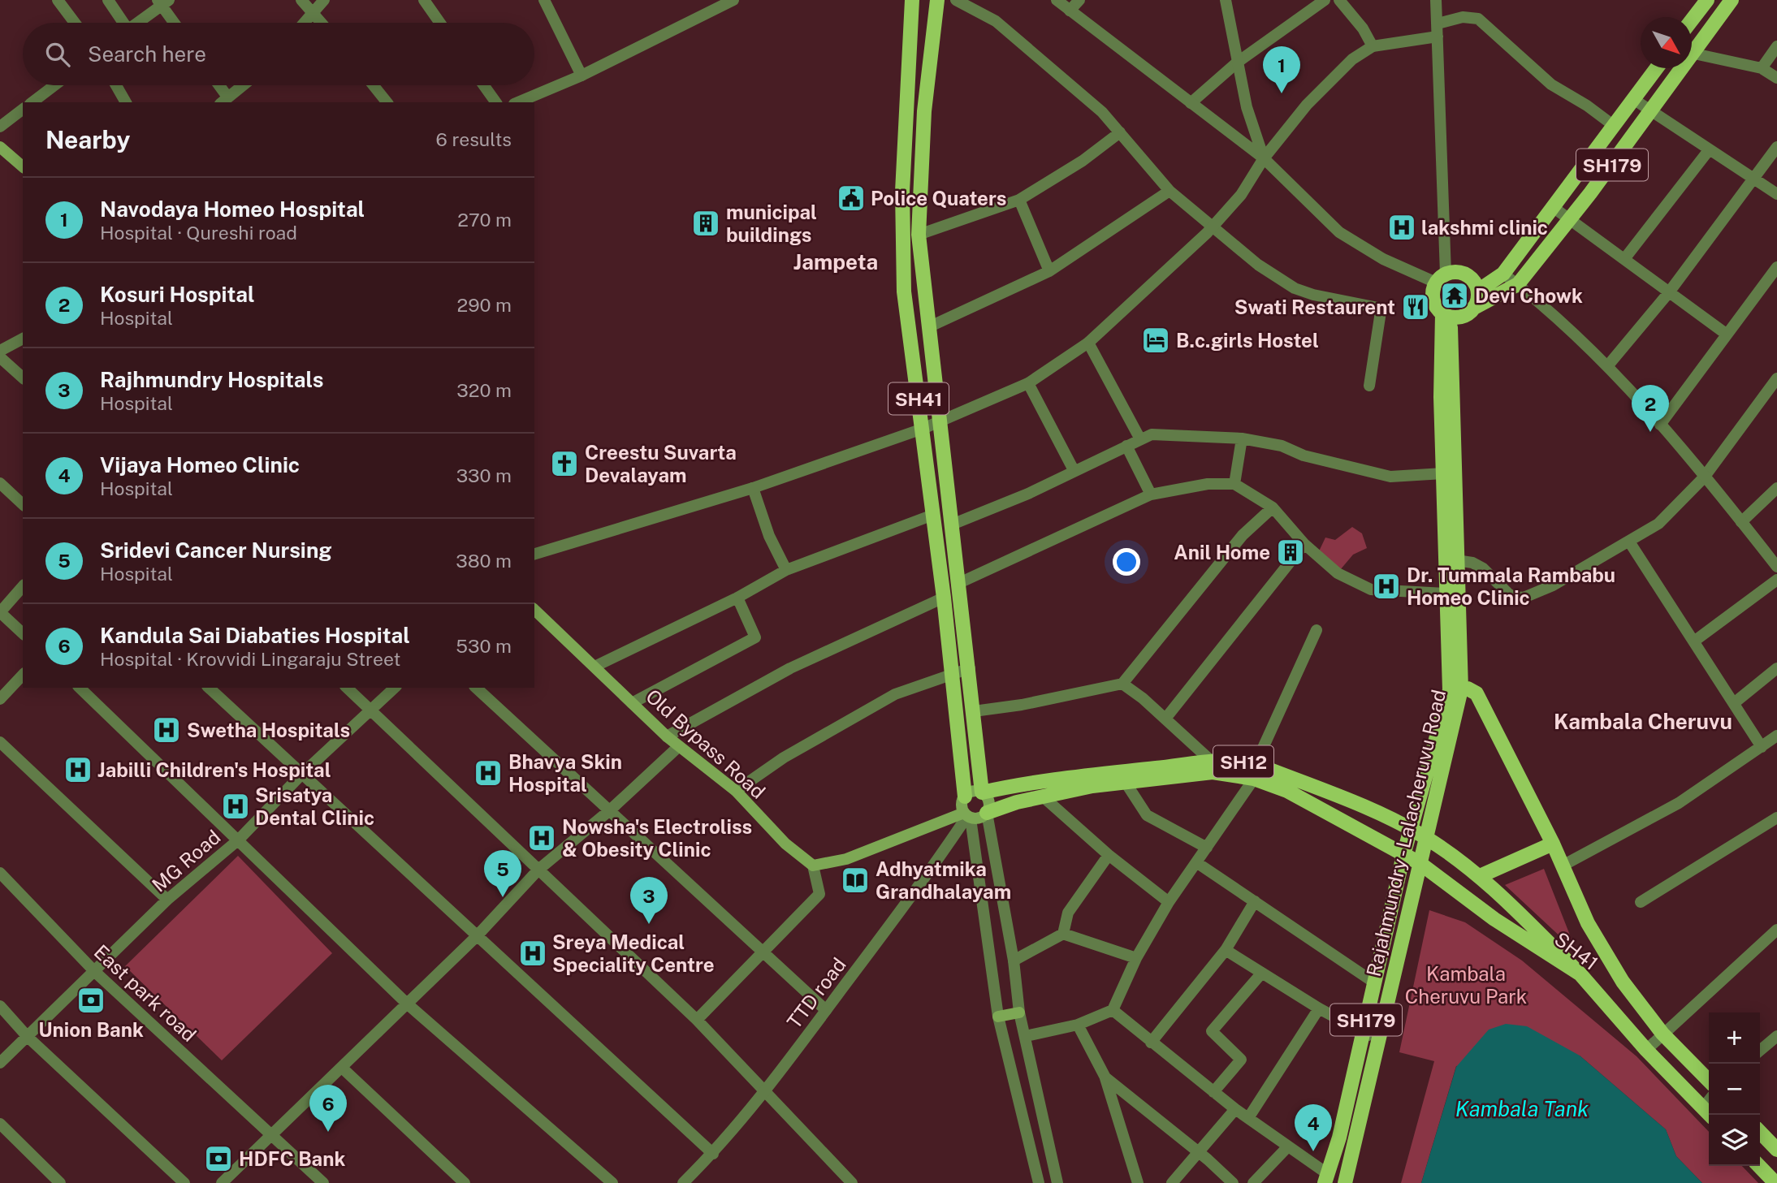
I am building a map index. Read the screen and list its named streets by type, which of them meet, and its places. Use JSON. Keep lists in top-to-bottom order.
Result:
{
  "streets": {
    "main road": [
      "SH179",
      "SH41",
      "Old Bypass Road",
      "SH12",
      "Rajahmundry - Lalacheruvu Road"
    ],
    "street": ["MG Road", "East park road", "TTD road"]
  },
  "crossings": [
    ["SH179", "SH12"],
    ["SH179", "Rajahmundry - Lalacheruvu Road"],
    ["SH41", "SH12"],
    ["SH41", "Rajahmundry - Lalacheruvu Road"],
    ["SH41", "TTD road"],
    ["SH12", "Rajahmundry - Lalacheruvu Road"],
    ["SH12", "TTD road"],
    ["MG Road", "East park road"]
  ],
  "districts": ["Jampeta", "Kambala Cheruvu"],
  "water": ["Kambala Tank"],
  "parks": ["Kambala Cheruvu Park"],
  "places": {
    "public building": ["Police Quaters"],
    "building": ["municipal buildings", "Anil Home"],
    "hospital": [
      "lakshmi clinic",
      "Dr. Tummala Rambabu Homeo Clinic",
      "Swetha Hospitals",
      "Jabilli Children's Hospital",
      "Bhavya Skin Hospital",
      "Srisatya Dental Clinic",
      "Nowsha's Electroliss & Obesity Clinic",
      "Sreya Medical Speciality Centre"
    ],
    "temple": ["Devi Chowk"],
    "restaurant": ["Swati Restaurent"],
    "hotel": ["B.c.girls Hostel"],
    "church": ["Creestu Suvarta Devalayam"],
    "library": ["Adhyatmika Grandhalayam"],
    "bank": ["Union Bank", "HDFC Bank"]
  },
  "north": "bottom right",
  "page": {
    "search": "Search here",
    "pins": [
      "1",
      "2",
      "5",
      "3",
      "6",
      "4"
    ],
    "heading": ["Nearby", "6 results"],
    "list": [
      {
        "mark": "1",
        "name": "Navodaya Homeo Hospital",
        "note": "Hospital · Qureshi road",
        "value": "270 m"
      },
      {
        "mark": "2",
        "name": "Kosuri Hospital",
        "note": "Hospital",
        "value": "290 m"
      },
      {
        "mark": "3",
        "name": "Rajhmundry Hospitals",
        "note": "Hospital",
        "value": "320 m"
      },
      {
        "mark": "4",
        "name": "Vijaya Homeo Clinic",
        "note": "Hospital",
        "value": "330 m"
      },
      {
        "mark": "5",
        "name": "Sridevi Cancer Nursing",
        "note": "Hospital",
        "value": "380 m"
      },
      {
        "mark": "6",
        "name": "Kandula Sai Diabaties Hospital",
        "note": "Hospital · Krovvidi Lingaraju Street",
        "value": "530 m"
      }
    ],
    "map_buttons": ["+", "−"]
  }
}
